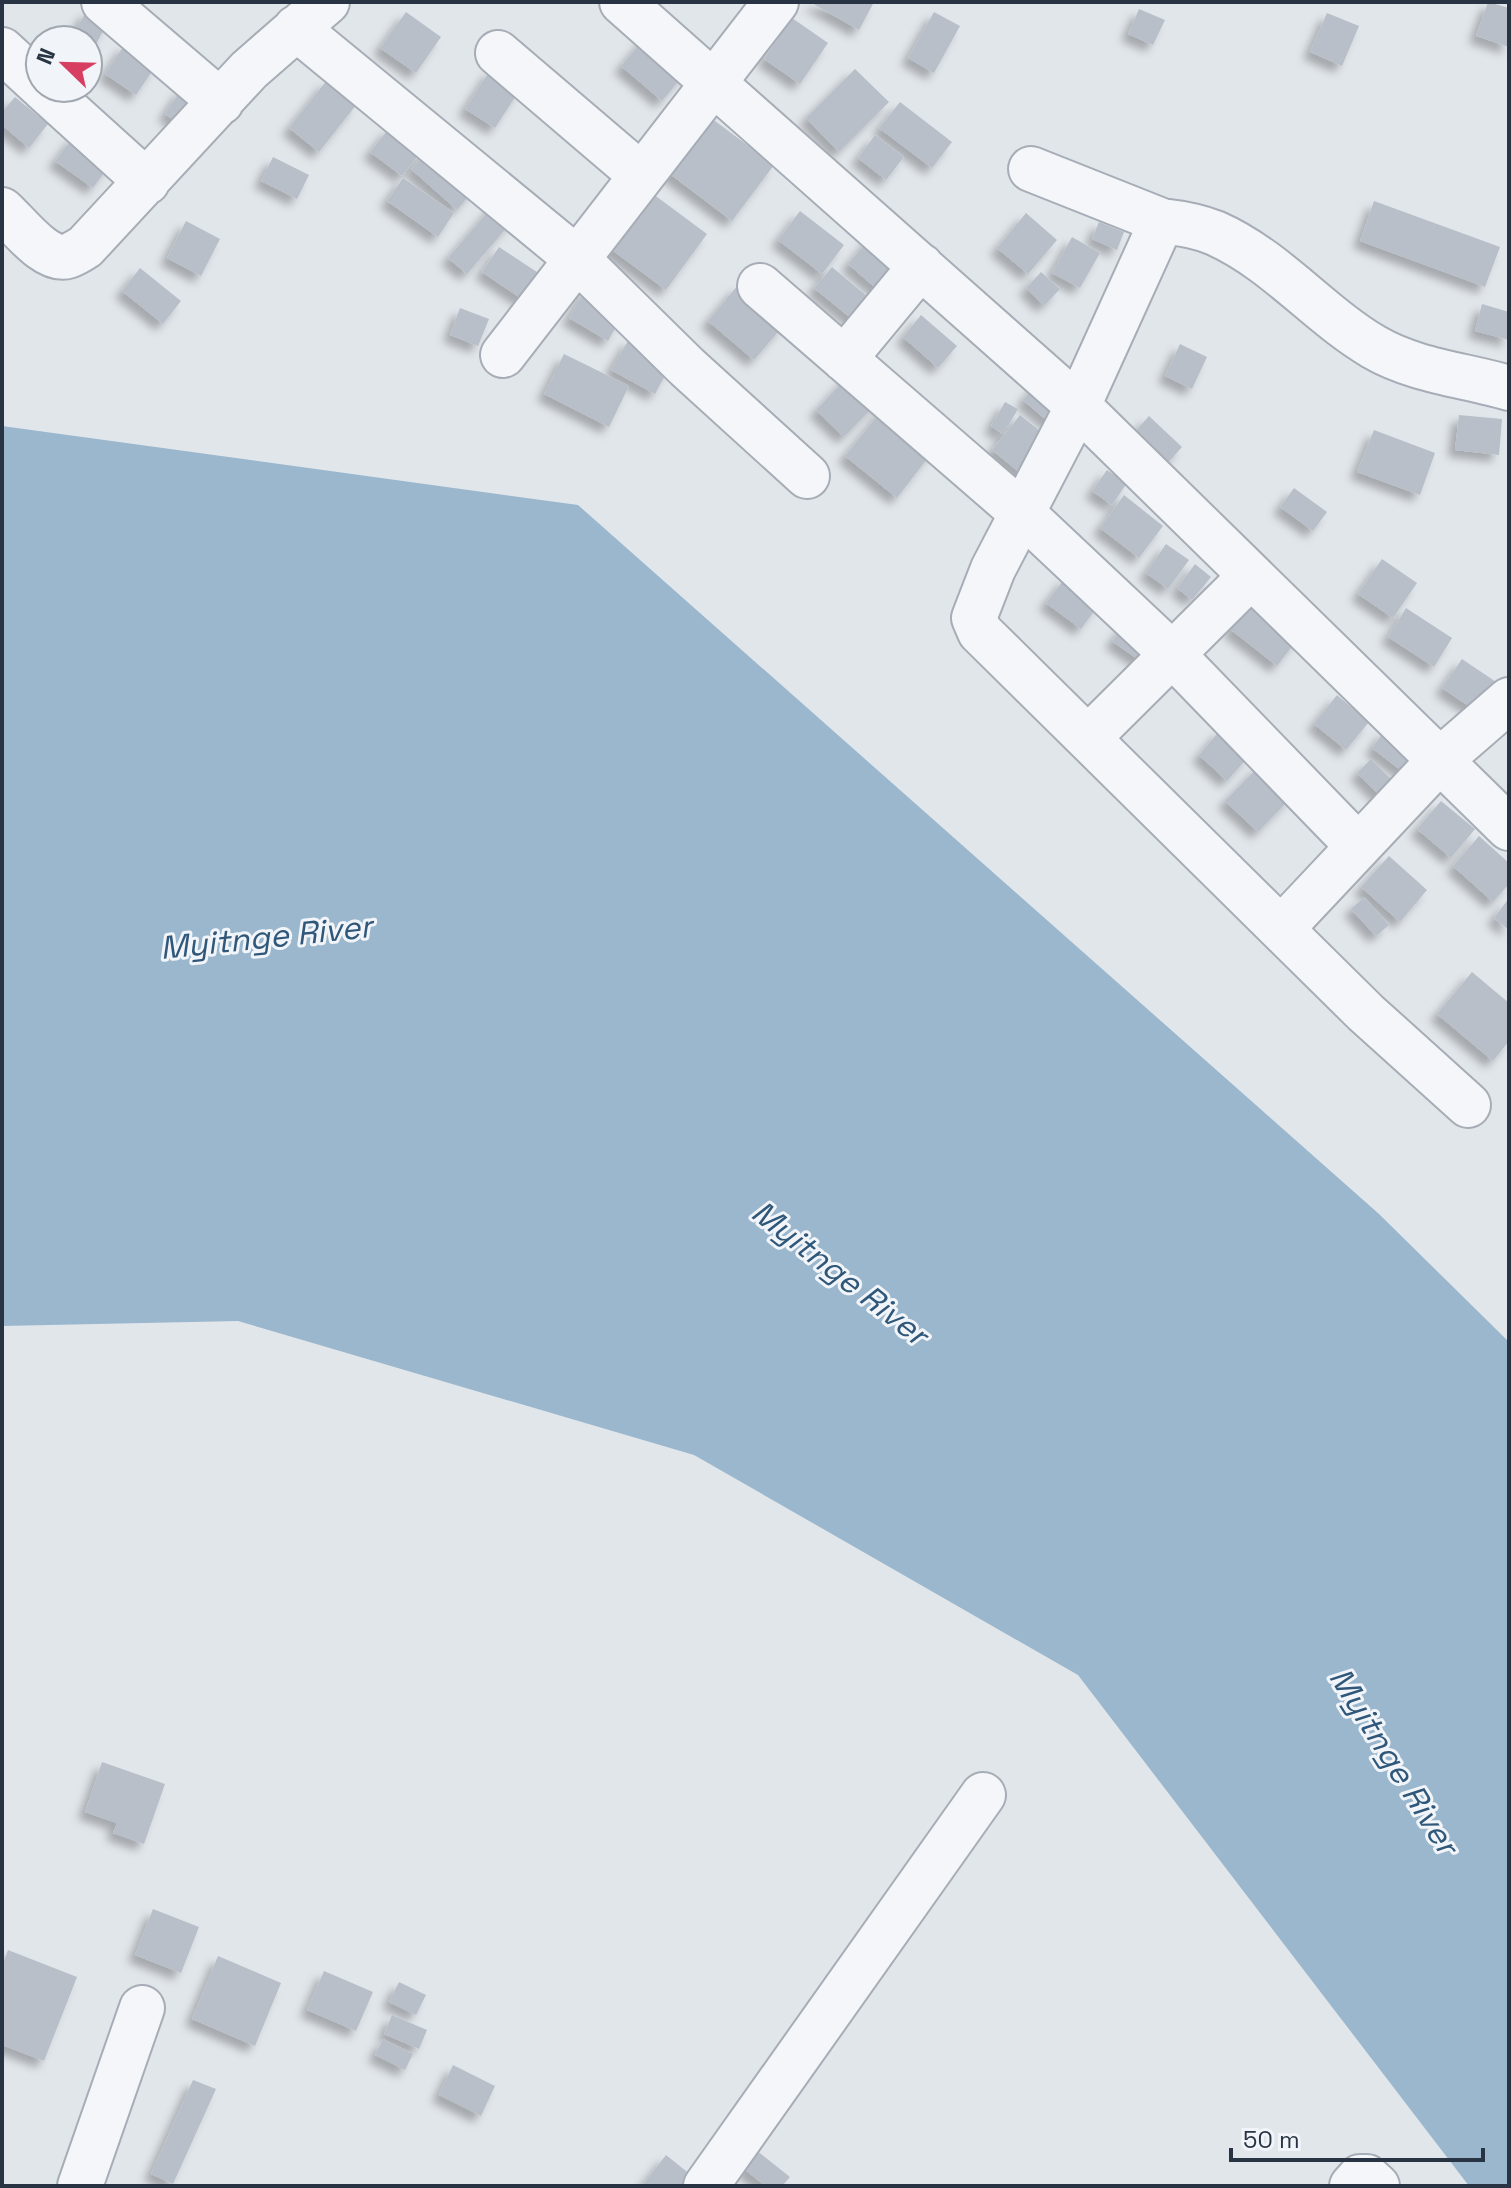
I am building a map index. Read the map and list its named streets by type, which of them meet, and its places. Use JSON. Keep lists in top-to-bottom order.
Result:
{
  "water": ["Myitnge River"],
  "scale_bar": "50 m",
  "north": "top left"
}
